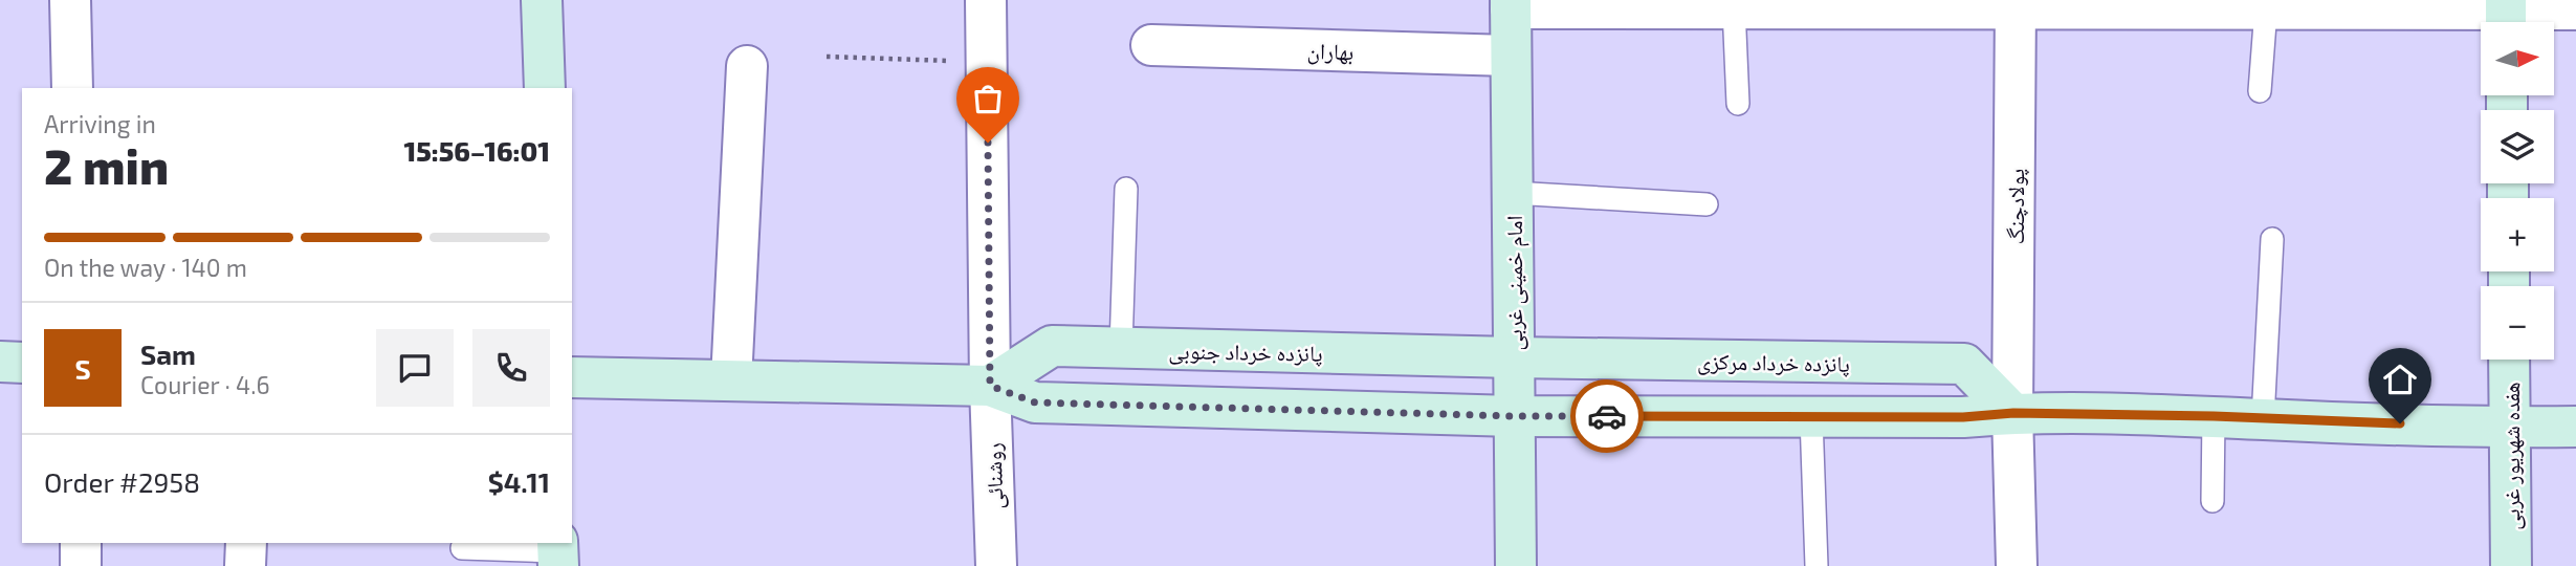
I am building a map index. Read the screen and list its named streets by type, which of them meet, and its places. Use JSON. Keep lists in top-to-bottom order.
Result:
{
  "streets": {
    "street": [
      "بهاران",
      "پولادچنگ",
      "امام خمینی غربی",
      "پانزده خرداد جنوبی",
      "پانزده خرداد مرکزی",
      "هفده شهریور غربی",
      "روشنائی"
    ]
  },
  "crossings": [
    ["بهاران", "امام خمینی غربی"],
    ["پولادچنگ", "پانزده خرداد مرکزی"],
    ["امام خمینی غربی", "پانزده خرداد جنوبی"],
    ["امام خمینی غربی", "پانزده خرداد مرکزی"],
    ["پانزده خرداد جنوبی", "پانزده خرداد مرکزی"],
    ["پانزده خرداد جنوبی", "روشنائی"]
  ],
  "north": "right",
  "page": {
    "map_buttons": ["+", "−"],
    "heading": ["2 min", "Arriving in", "15:56–16:01"],
    "panel": [
      "Sam",
      "Courier · 4.6",
      "Order #2958",
      "$4.11"
    ],
    "bar": "On the way · 140 m",
    "round": "S"
  }
}
